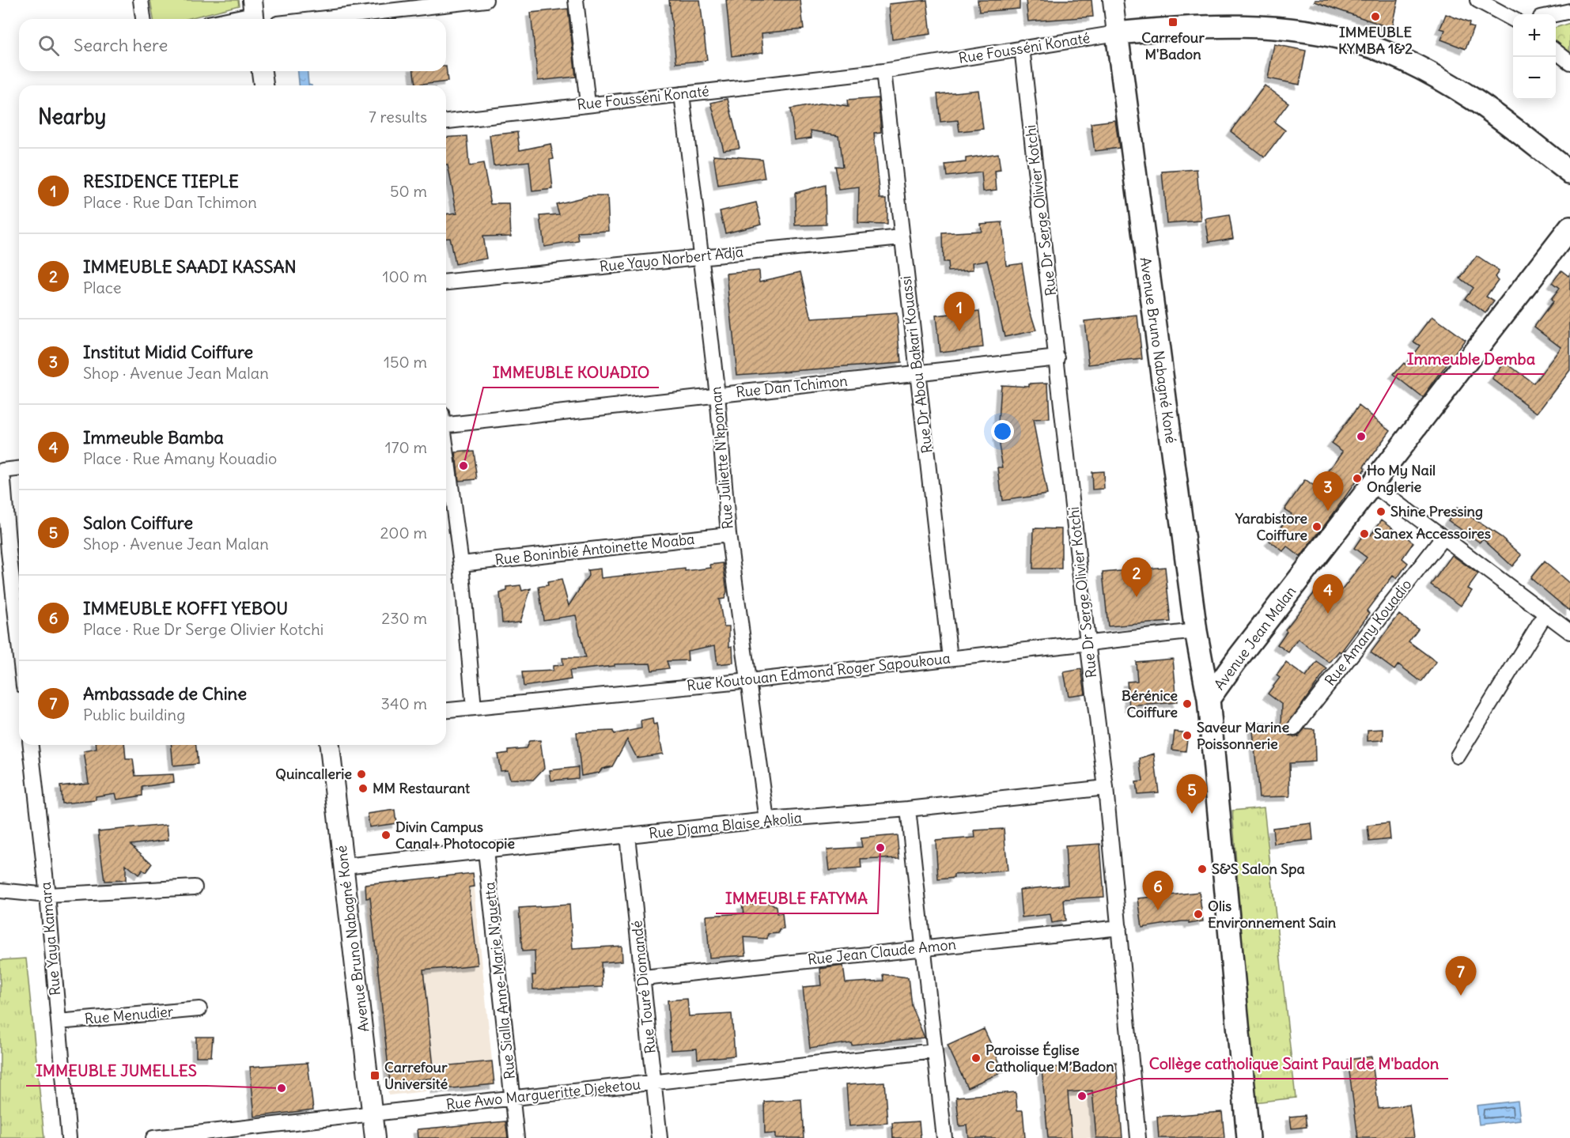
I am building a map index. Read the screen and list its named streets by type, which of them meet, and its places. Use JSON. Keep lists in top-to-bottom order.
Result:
{
  "streets": {
    "main road": ["Rue Fousséni Konaté", "Avenue Bruno Nabagné Koné", "Avenue Jean Malan"],
    "street": [
      "Rue Dr Serge Olivier Kotchi",
      "Rue Yayo Norbert Adja",
      "Rue Dr Abou Bakari Kouassi",
      "Rue Dan Tchimon",
      "Rue Juliette N'kpoman",
      "Rue Boninbié Antoinette Moaba",
      "Rue Amany Kouadio",
      "Rue Koutouan Edmond Roger Sapoukoua",
      "Rue Djama Blaise Akolia",
      "Rue Yaya Kamara",
      "Rue Jean Claude Amon",
      "Rue Sialla Anne-Marie N'guetta",
      "Rue Touré Diomandé",
      "Rue Menudier",
      "Rue Awo Margueritte Djeketou"
    ]
  },
  "crossings": [
    ["Rue Fousséni Konaté", "Rue Dr Serge Olivier Kotchi"],
    ["Rue Fousséni Konaté", "Avenue Bruno Nabagné Koné"],
    ["Rue Fousséni Konaté", "Rue Dr Abou Bakari Kouassi"],
    ["Rue Fousséni Konaté", "Rue Juliette N'kpoman"],
    ["Rue Dr Serge Olivier Kotchi", "Rue Dan Tchimon"],
    ["Rue Dr Serge Olivier Kotchi", "Rue Koutouan Edmond Roger Sapoukoua"],
    ["Rue Dr Serge Olivier Kotchi", "Rue Djama Blaise Akolia"],
    ["Rue Dr Serge Olivier Kotchi", "Rue Jean Claude Amon"],
    ["Rue Yayo Norbert Adja", "Rue Dr Abou Bakari Kouassi"],
    ["Rue Yayo Norbert Adja", "Rue Juliette N'kpoman"],
    ["Avenue Bruno Nabagné Koné", "Avenue Jean Malan"],
    ["Avenue Bruno Nabagné Koné", "Rue Koutouan Edmond Roger Sapoukoua"],
    ["Avenue Bruno Nabagné Koné", "Rue Djama Blaise Akolia"],
    ["Avenue Bruno Nabagné Koné", "Rue Awo Margueritte Djeketou"],
    ["Rue Dr Abou Bakari Kouassi", "Rue Dan Tchimon"],
    ["Rue Dr Abou Bakari Kouassi", "Rue Koutouan Edmond Roger Sapoukoua"],
    ["Rue Dan Tchimon", "Rue Juliette N'kpoman"],
    ["Rue Juliette N'kpoman", "Rue Boninbié Antoinette Moaba"],
    ["Rue Juliette N'kpoman", "Rue Koutouan Edmond Roger Sapoukoua"],
    ["Rue Juliette N'kpoman", "Rue Djama Blaise Akolia"],
    ["Rue Djama Blaise Akolia", "Rue Sialla Anne-Marie N'guetta"],
    ["Rue Djama Blaise Akolia", "Rue Touré Diomandé"],
    ["Rue Yaya Kamara", "Rue Menudier"],
    ["Rue Jean Claude Amon", "Rue Touré Diomandé"],
    ["Rue Sialla Anne-Marie N'guetta", "Rue Awo Margueritte Djeketou"],
    ["Rue Touré Diomandé", "Rue Awo Margueritte Djeketou"]
  ],
  "places": {
    "other": [
      "IMMEUBLE KYMBA 1&2",
      "Immeuble Demba",
      "IMMEUBLE KOUADIO",
      "Ho My Nail Onglerie",
      "Shine Pressing",
      "Yarabistore Coiffure",
      "Sanex Accessoires",
      "Bérénice Coiffure",
      "Saveur Marine Poissonnerie",
      "Quincallerie",
      "MM Restaurant",
      "Divin Campus Canal+ Photocopie",
      "IMMEUBLE FATYMA",
      "S&S Salon Spa",
      "Olis Environnement Sain",
      "Paroisse Église Catholique M’Badon",
      "IMMEUBLE JUMELLES",
      "Collège catholique Saint Paul de M'badon"
    ],
    "transit": ["Carrefour M'Badon", "Carrefour Université"]
  },
  "page": {
    "map_buttons": ["+", "−"],
    "search": "Search here",
    "heading": ["Nearby", "7 results"],
    "list": [
      {
        "mark": "1",
        "name": "RESIDENCE TIEPLE",
        "note": "Place · Rue Dan Tchimon",
        "value": "50 m"
      },
      {
        "mark": "2",
        "name": "IMMEUBLE SAADI KASSAN",
        "note": "Place",
        "value": "100 m"
      },
      {
        "mark": "3",
        "name": "Institut Midid Coiffure",
        "note": "Shop · Avenue Jean Malan",
        "value": "150 m"
      },
      {
        "mark": "4",
        "name": "Immeuble Bamba",
        "note": "Place · Rue Amany Kouadio",
        "value": "170 m"
      },
      {
        "mark": "5",
        "name": "Salon Coiffure",
        "note": "Shop · Avenue Jean Malan",
        "value": "200 m"
      },
      {
        "mark": "6",
        "name": "IMMEUBLE KOFFI YEBOU",
        "note": "Place · Rue Dr Serge Olivier Kotchi",
        "value": "230 m"
      },
      {
        "mark": "7",
        "name": "Ambassade de Chine",
        "note": "Public building",
        "value": "340 m"
      }
    ],
    "pins": [
      "1",
      "3",
      "2",
      "4",
      "5",
      "6",
      "7"
    ]
  }
}
